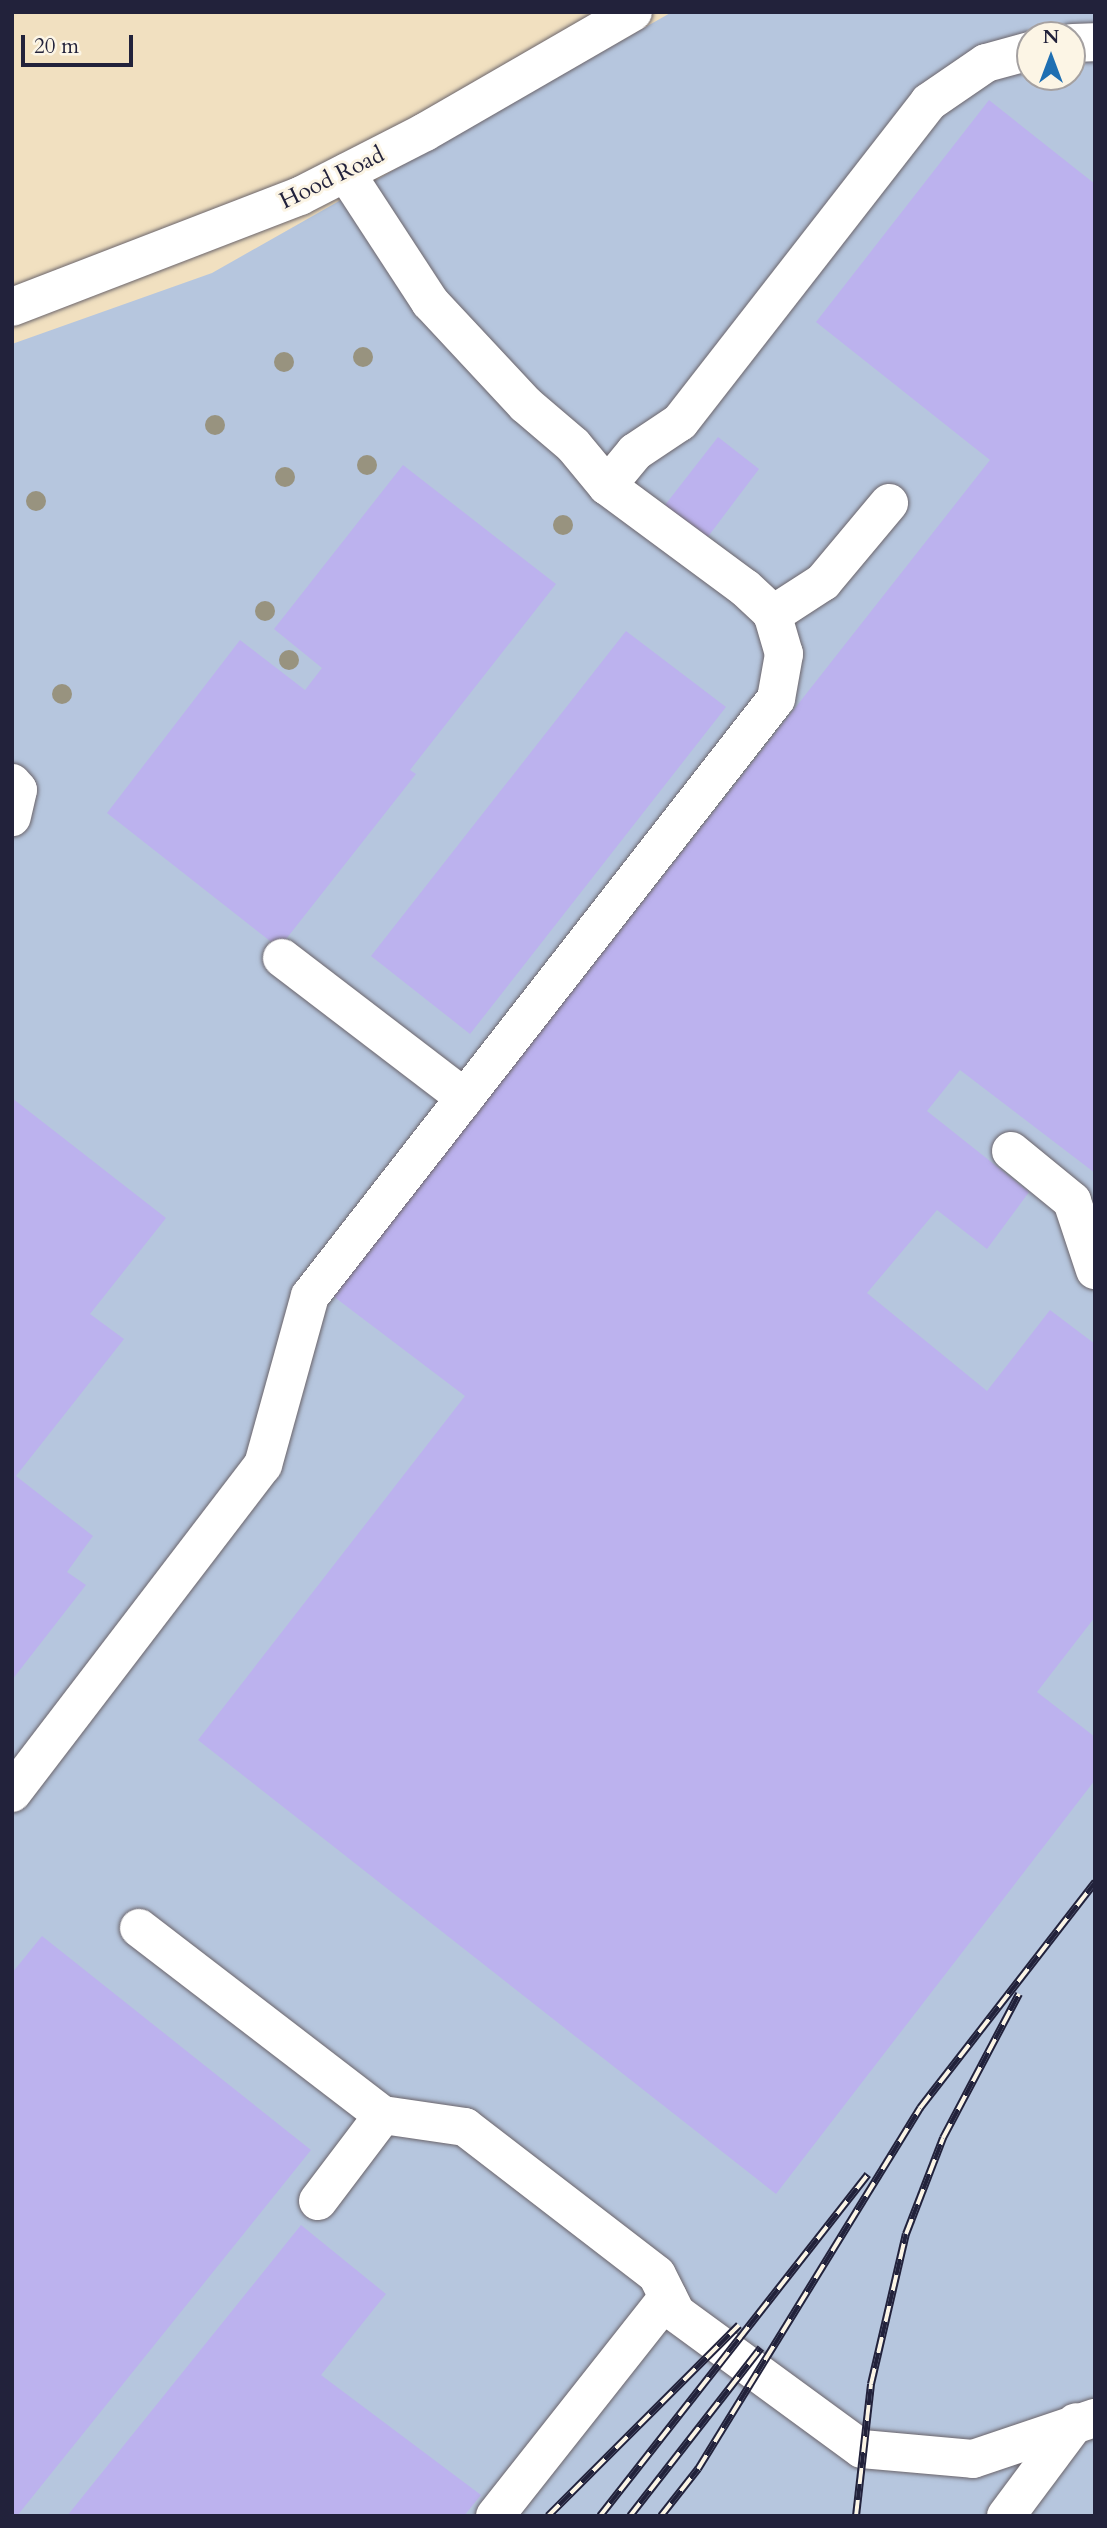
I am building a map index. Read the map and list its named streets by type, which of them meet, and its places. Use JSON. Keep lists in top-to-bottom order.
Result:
{
  "streets": {
    "street": ["Hood Road"]
  },
  "scale_bar": "20 m",
  "north": "top"
}
